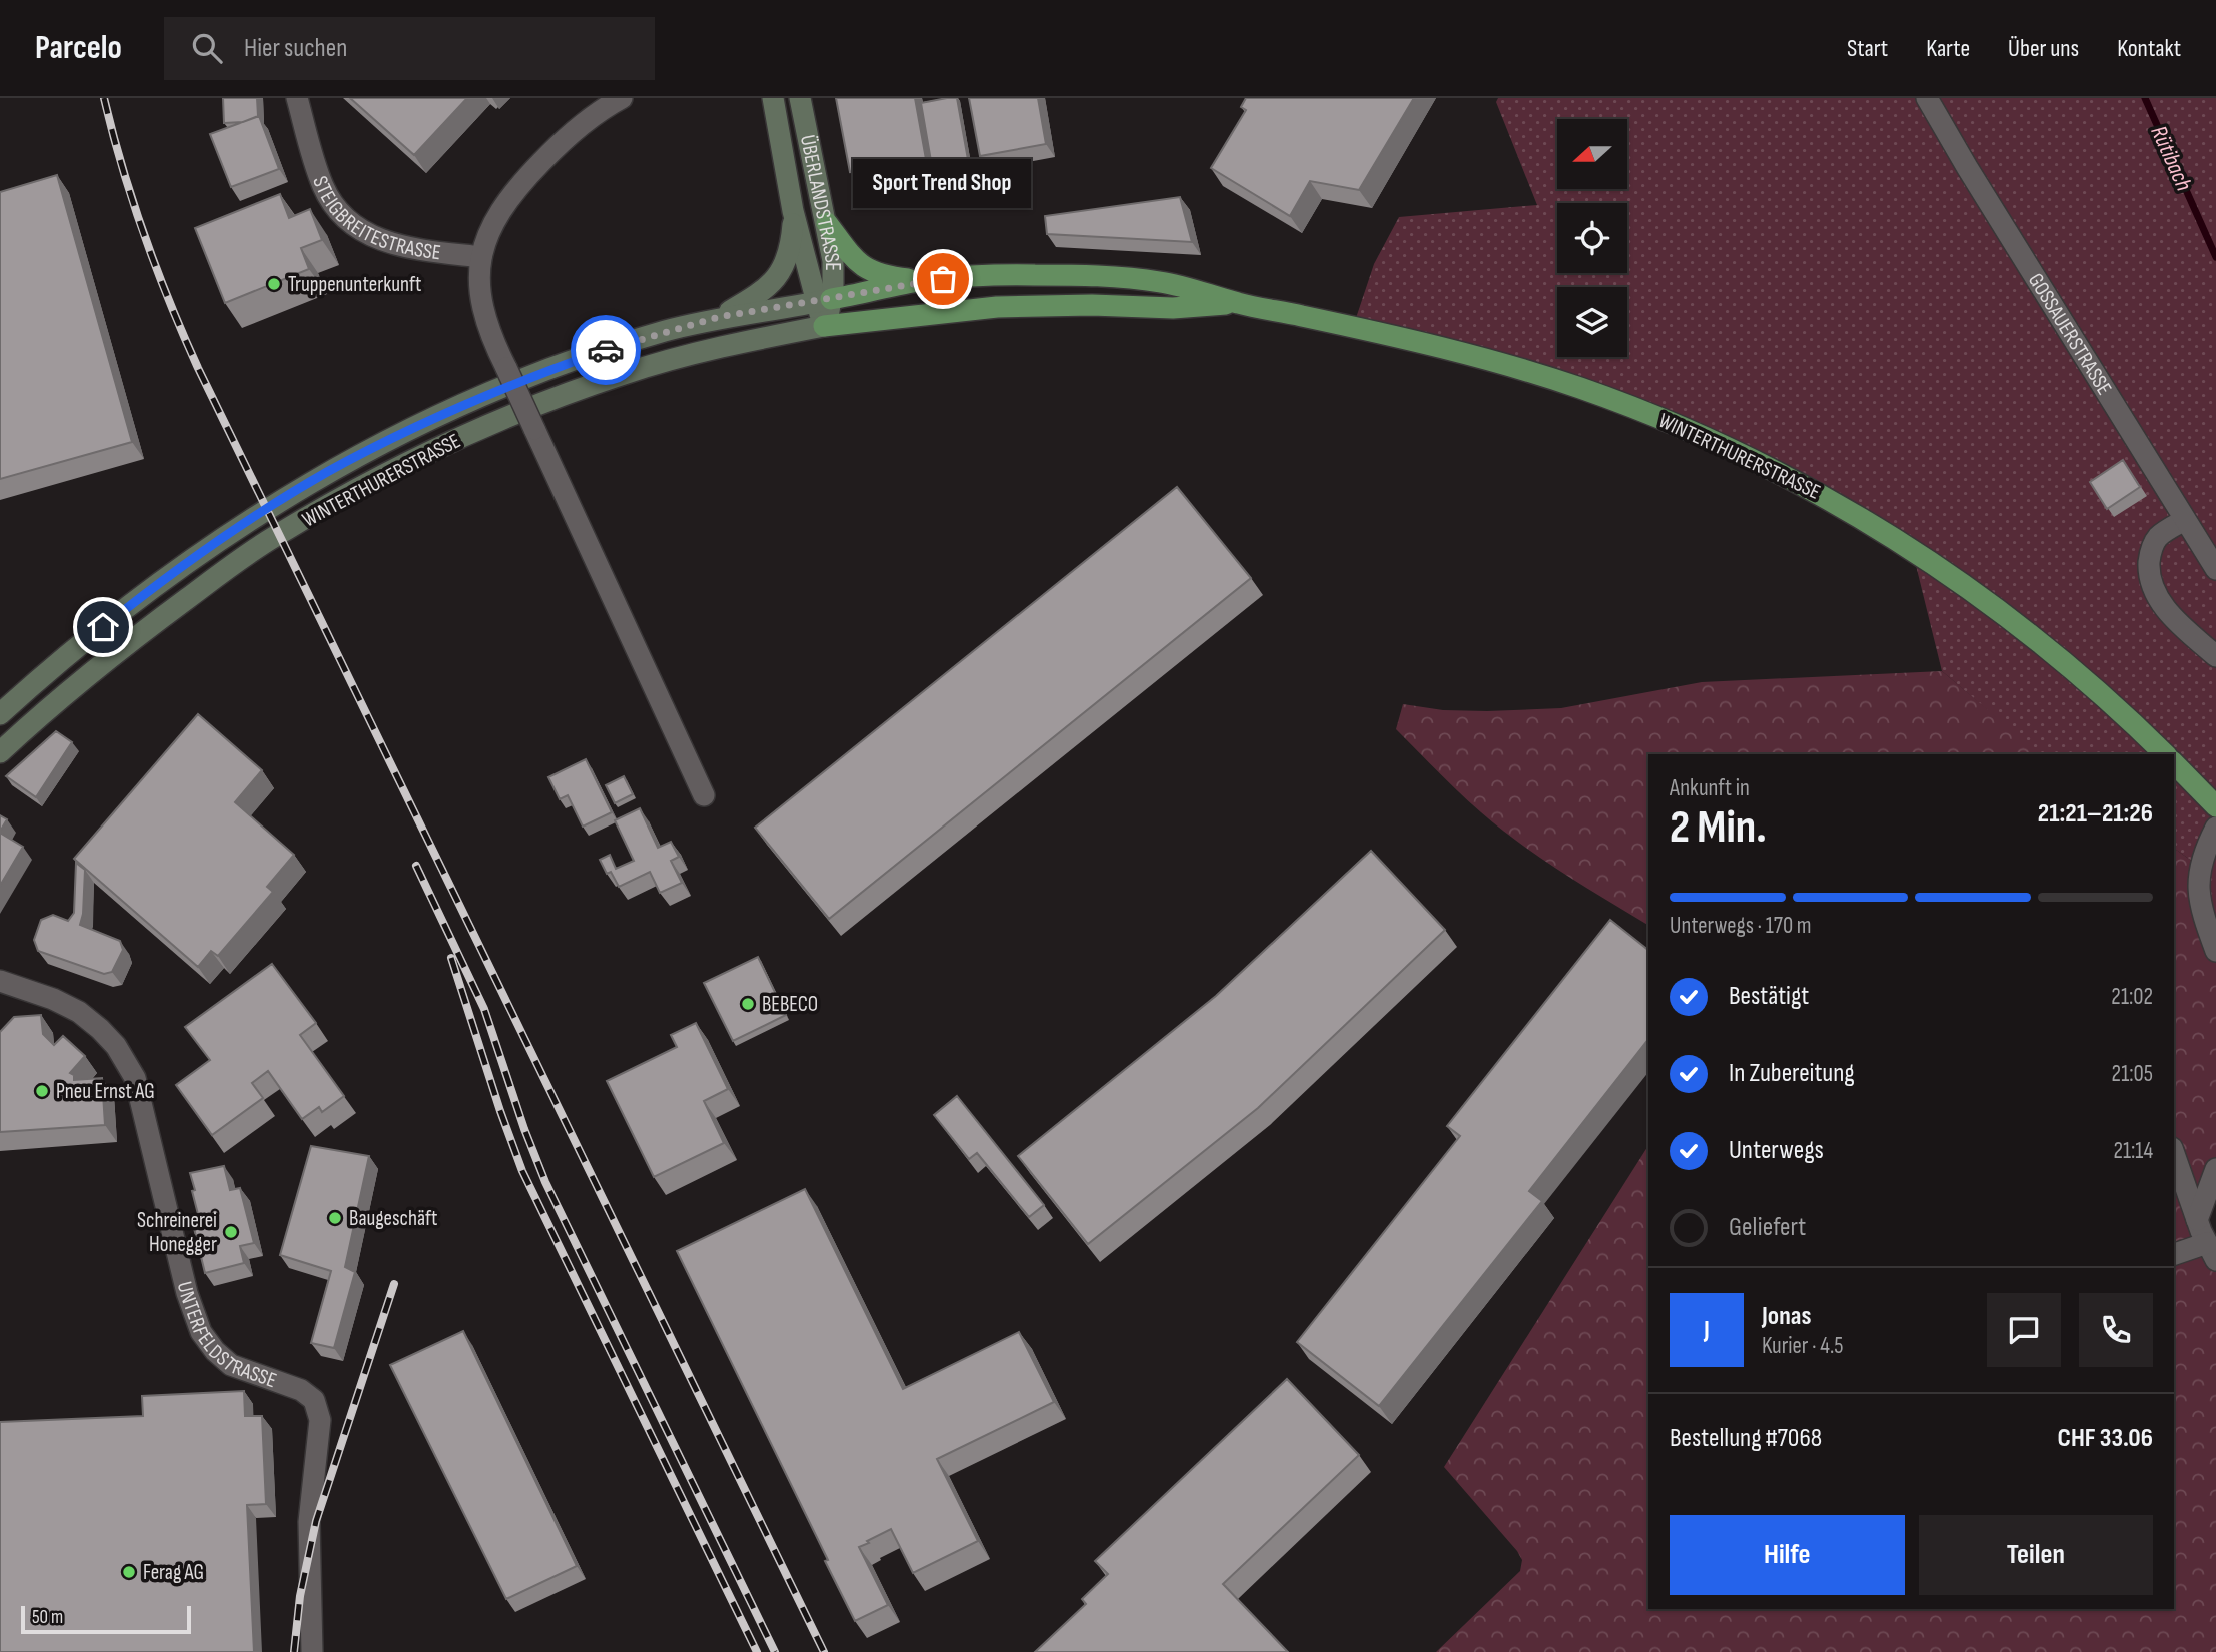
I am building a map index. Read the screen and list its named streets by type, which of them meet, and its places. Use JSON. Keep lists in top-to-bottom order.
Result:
{
  "streets": {
    "highway": ["WINTERTHURERSTRASSE"],
    "main road": ["ÜBERLANDSTRASSE"],
    "street": ["STEIGBREITESTRASSE", "GOSSAUERSTRASSE", "UNTERFELDSTRASSE"]
  },
  "crossings": [
    ["ÜBERLANDSTRASSE", "WINTERTHURERSTRASSE"]
  ],
  "water": ["Rütibach"],
  "places": [
    "Sport Trend Shop",
    "Truppenunterkunft",
    "BEBECO",
    "Pneu Ernst AG",
    "Baugeschäft",
    "Schreinerei Honegger",
    "Ferag AG"
  ],
  "scale_bar": "50 m",
  "north": "left",
  "page": {
    "header": "Parcelo",
    "search": "Hier suchen",
    "nav": [
      "Start",
      "Karte",
      "Über uns",
      "Kontakt"
    ],
    "bubble": "Sport Trend Shop",
    "heading": ["2 Min.", "Ankunft in", "21:21–21:26"],
    "panel": [
      "Jonas",
      "Kurier · 4.5",
      "Bestellung #7068",
      "CHF 33.06"
    ],
    "bar": "Unterwegs · 170 m",
    "list": [
      ["Bestätigt", "21:02"],
      ["In Zubereitung", "21:05"],
      ["Unterwegs", "21:14"],
      "Geliefert"
    ],
    "round": "J",
    "buttons": ["Hilfe", "Teilen"],
    "scale": "50 m"
  }
}
